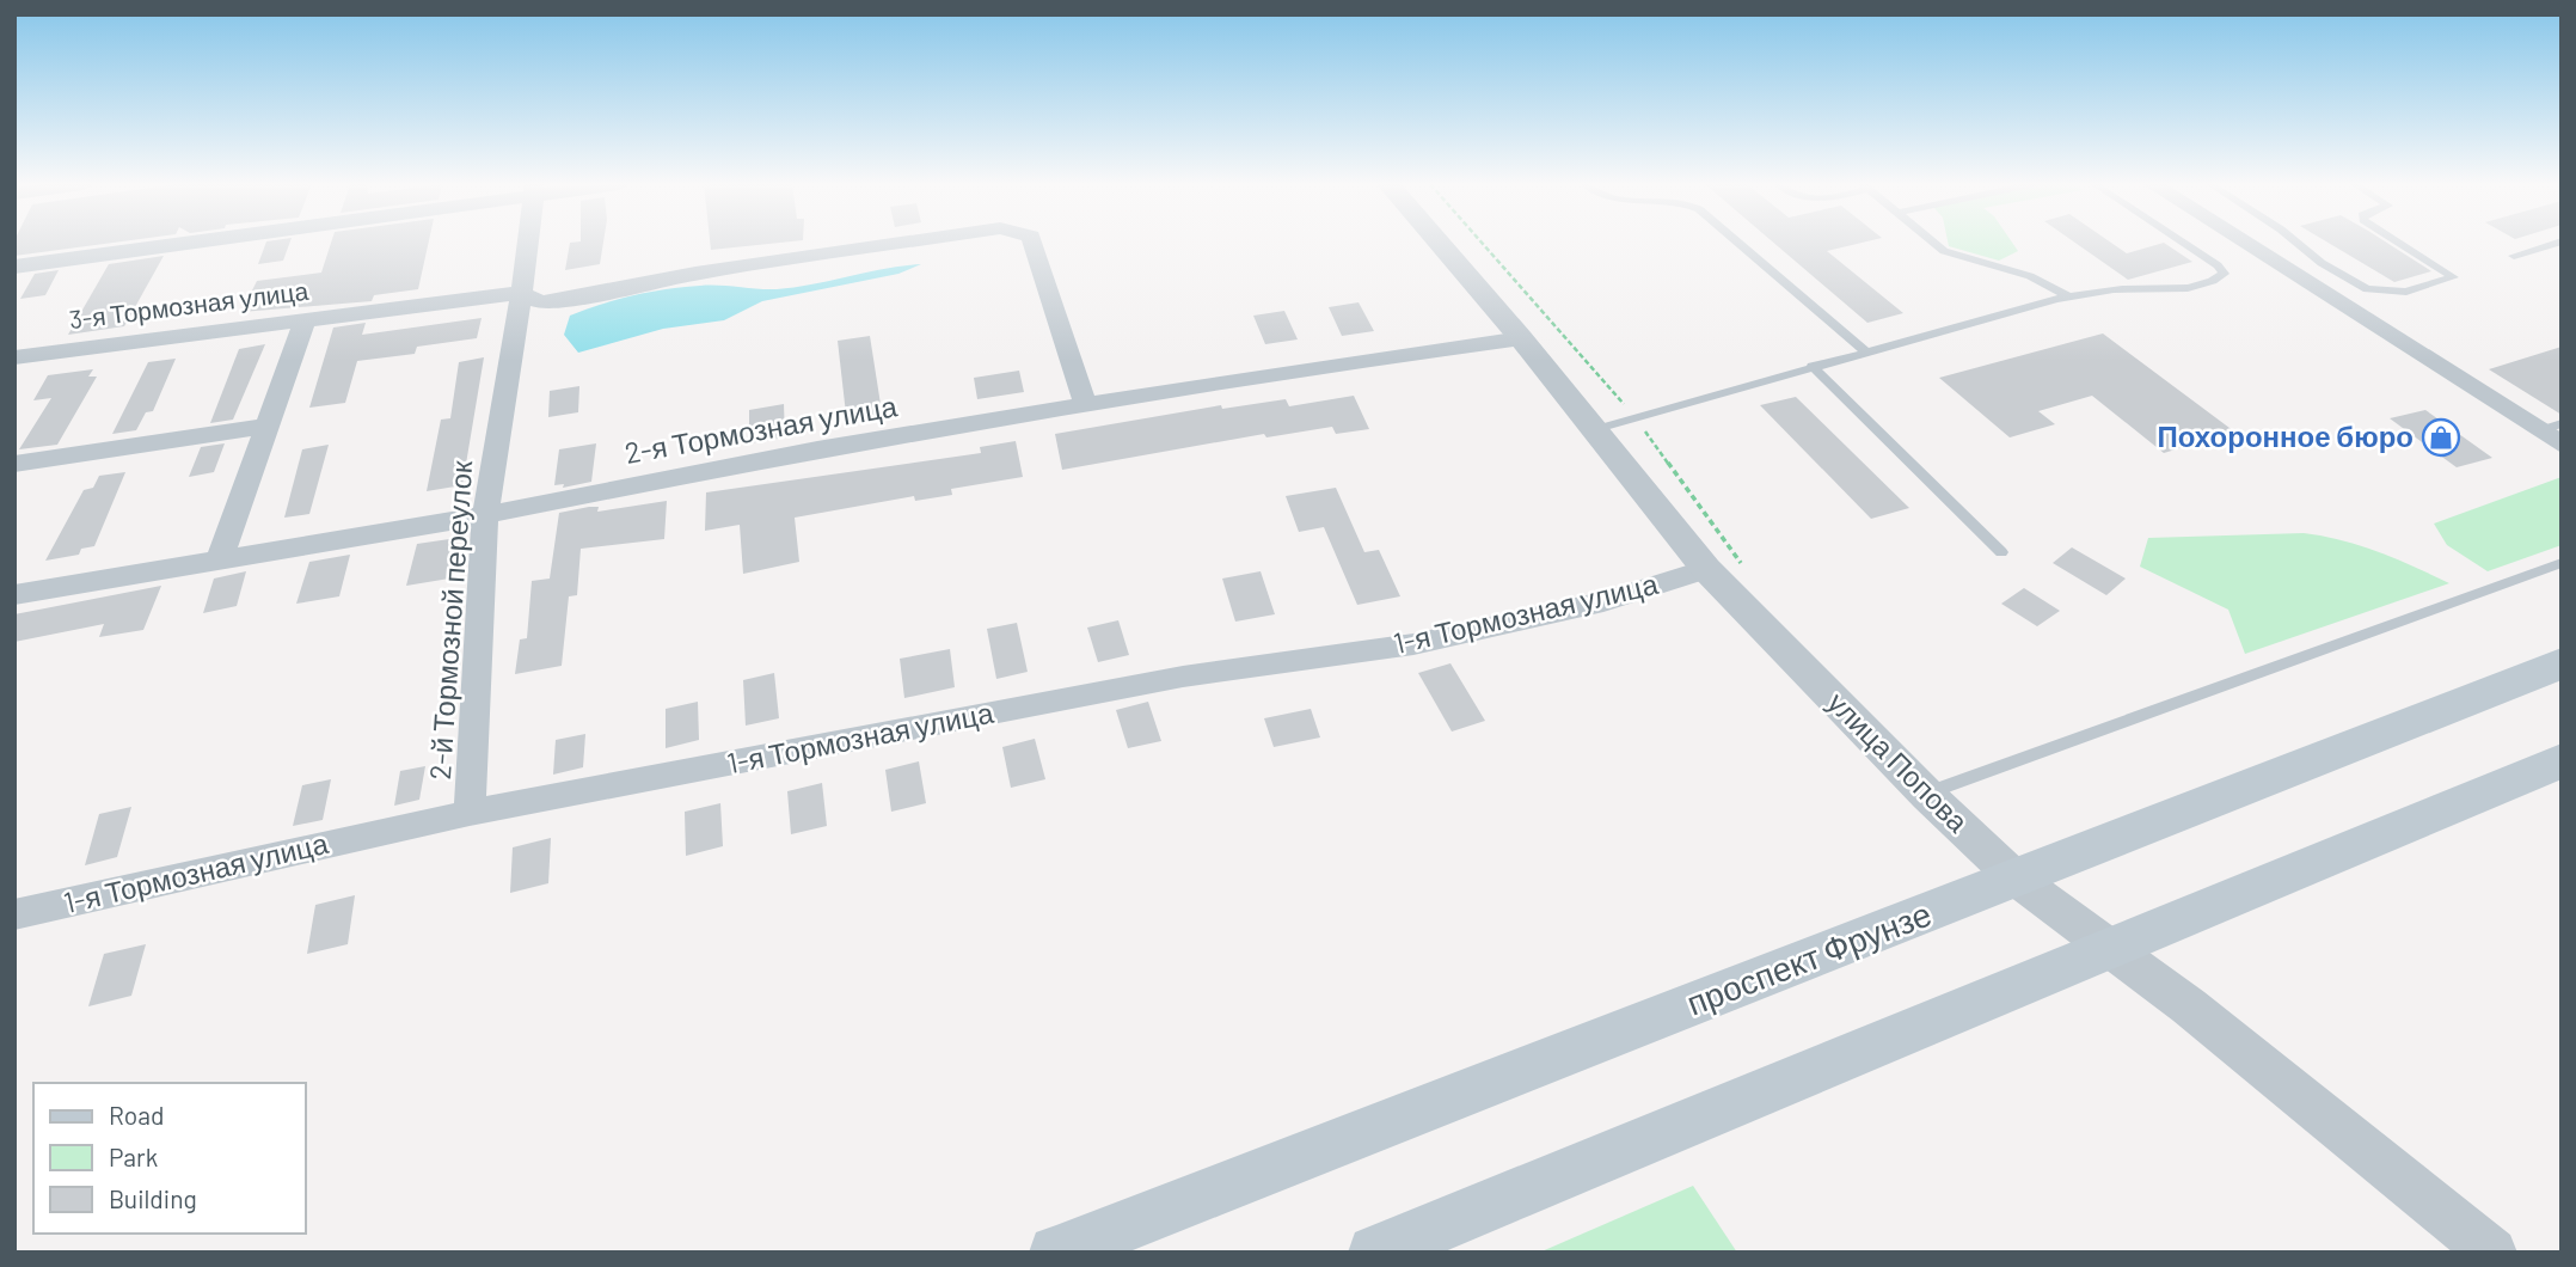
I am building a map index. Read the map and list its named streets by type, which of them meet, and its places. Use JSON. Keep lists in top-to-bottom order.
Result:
{
  "streets": {
    "main road": ["проспект Фрунзе"],
    "street": [
      "3-я Тормозная улица",
      "2-я Тормозная улица",
      "1-я Тормозная улица",
      "2-й Тормозной переулок",
      "улица Попова"
    ]
  },
  "crossings": [
    ["3-я Тормозная улица", "2-я Тормозная улица"],
    ["3-я Тормозная улица", "2-й Тормозной переулок"],
    ["2-я Тормозная улица", "2-й Тормозной переулок"],
    ["2-я Тормозная улица", "улица Попова"],
    ["1-я Тормозная улица", "2-й Тормозной переулок"],
    ["1-я Тормозная улица", "улица Попова"],
    ["улица Попова", "проспект Фрунзе"]
  ],
  "places": {
    "shop": ["Похоронное бюро"]
  },
  "legend": ["Road", "Park", "Building"]
}
